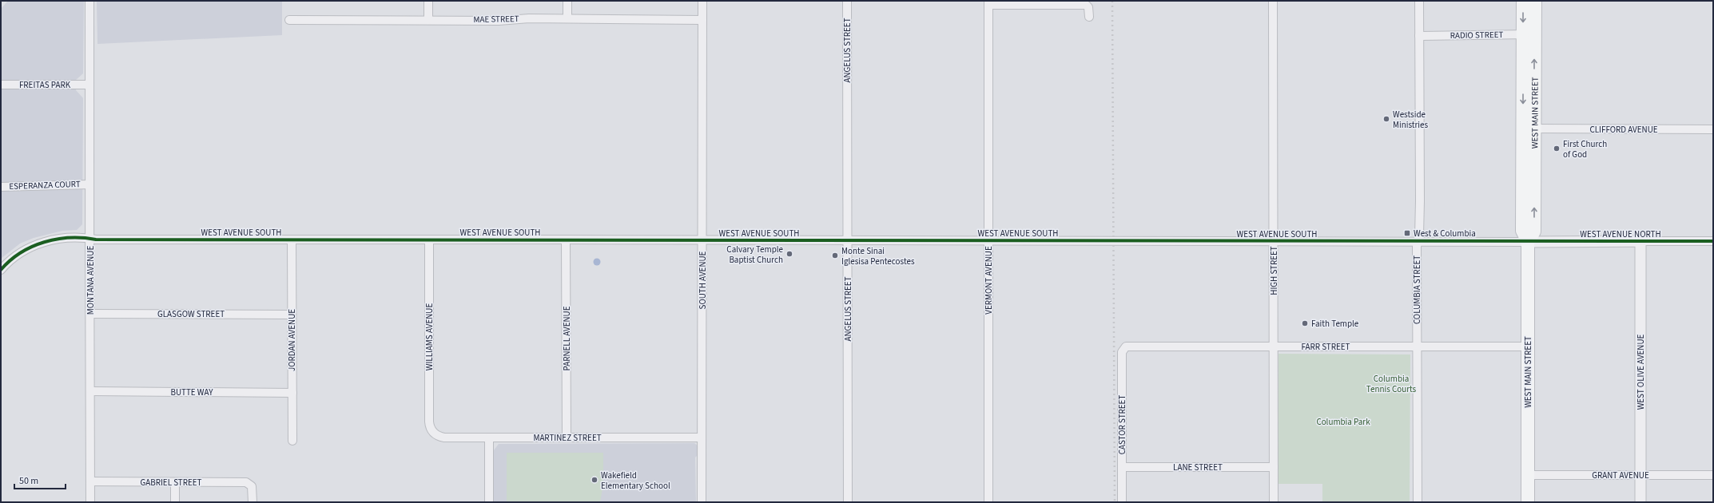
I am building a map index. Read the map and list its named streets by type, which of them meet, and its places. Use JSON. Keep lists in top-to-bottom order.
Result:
{
  "streets": {
    "main road": ["WEST MAIN STREET"],
    "street": [
      "MAE STREET",
      "RADIO STREET",
      "ANGELUS STREET",
      "FREITAS PARK",
      "CLIFFORD AVENUE",
      "ESPERANZA COURT",
      "WEST AVENUE SOUTH",
      "WEST AVENUE NORTH",
      "HIGH STREET",
      "MONTANA AVENUE",
      "SOUTH AVENUE",
      "VERMONT AVENUE",
      "COLUMBIA STREET",
      "GLASGOW STREET",
      "WILLIAMS AVENUE",
      "PARNELL AVENUE",
      "JORDAN AVENUE",
      "FARR STREET",
      "WEST OLIVE AVENUE",
      "BUTTE WAY",
      "CASTOR STREET",
      "MARTINEZ STREET",
      "LANE STREET",
      "GRANT AVENUE",
      "GABRIEL STREET"
    ]
  },
  "crossings": [
    ["MAE STREET", "SOUTH AVENUE"],
    ["RADIO STREET", "WEST MAIN STREET"],
    ["RADIO STREET", "COLUMBIA STREET"],
    ["ANGELUS STREET", "WEST AVENUE SOUTH"],
    ["FREITAS PARK", "MONTANA AVENUE"],
    ["WEST MAIN STREET", "CLIFFORD AVENUE"],
    ["WEST MAIN STREET", "WEST AVENUE SOUTH"],
    ["WEST MAIN STREET", "WEST AVENUE NORTH"],
    ["WEST MAIN STREET", "FARR STREET"],
    ["WEST MAIN STREET", "GRANT AVENUE"],
    ["ESPERANZA COURT", "MONTANA AVENUE"],
    ["WEST AVENUE SOUTH", "WEST AVENUE NORTH"],
    ["WEST AVENUE SOUTH", "HIGH STREET"],
    ["WEST AVENUE SOUTH", "MONTANA AVENUE"],
    ["WEST AVENUE SOUTH", "SOUTH AVENUE"],
    ["WEST AVENUE SOUTH", "VERMONT AVENUE"],
    ["WEST AVENUE SOUTH", "COLUMBIA STREET"],
    ["WEST AVENUE SOUTH", "WILLIAMS AVENUE"],
    ["WEST AVENUE SOUTH", "PARNELL AVENUE"],
    ["WEST AVENUE SOUTH", "JORDAN AVENUE"],
    ["WEST AVENUE NORTH", "WEST OLIVE AVENUE"],
    ["HIGH STREET", "FARR STREET"],
    ["HIGH STREET", "LANE STREET"],
    ["MONTANA AVENUE", "GLASGOW STREET"],
    ["MONTANA AVENUE", "BUTTE WAY"],
    ["MONTANA AVENUE", "GABRIEL STREET"],
    ["SOUTH AVENUE", "MARTINEZ STREET"],
    ["COLUMBIA STREET", "FARR STREET"],
    ["GLASGOW STREET", "JORDAN AVENUE"],
    ["WILLIAMS AVENUE", "MARTINEZ STREET"],
    ["PARNELL AVENUE", "MARTINEZ STREET"],
    ["JORDAN AVENUE", "BUTTE WAY"],
    ["FARR STREET", "CASTOR STREET"],
    ["WEST OLIVE AVENUE", "GRANT AVENUE"],
    ["CASTOR STREET", "LANE STREET"]
  ],
  "parks": ["Columbia Tennis Courts", "Columbia Park"],
  "places": {
    "other": [
      "Westside Ministries",
      "First Church of God",
      "Calvary Temple Baptist Church",
      "Monte Sinai Iglesisa Pentecostes",
      "Faith Temple",
      "Wakefield Elementary School"
    ],
    "transit": ["West & Columbia"]
  },
  "scale_bar": "50 m"
}
